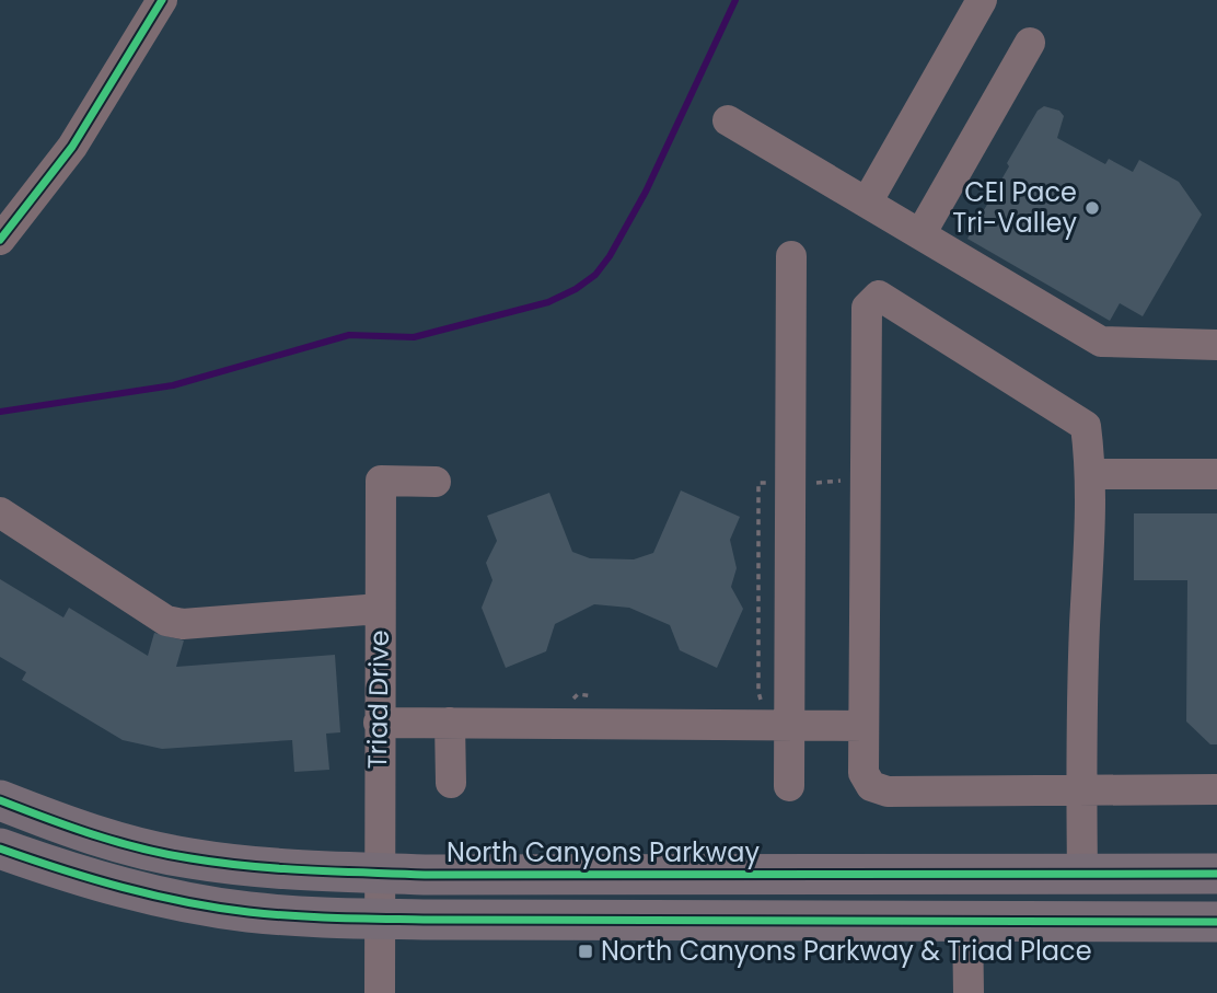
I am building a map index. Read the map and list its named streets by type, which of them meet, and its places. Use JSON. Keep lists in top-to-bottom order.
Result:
{
  "streets": {
    "main road": ["North Canyons Parkway"],
    "street": ["Triad Drive"]
  },
  "crossings": [
    ["Triad Drive", "North Canyons Parkway"]
  ],
  "places": {
    "other": ["CEI Pace Tri-Valley"],
    "transit": ["North Canyons Parkway & Triad Place"]
  }
}
